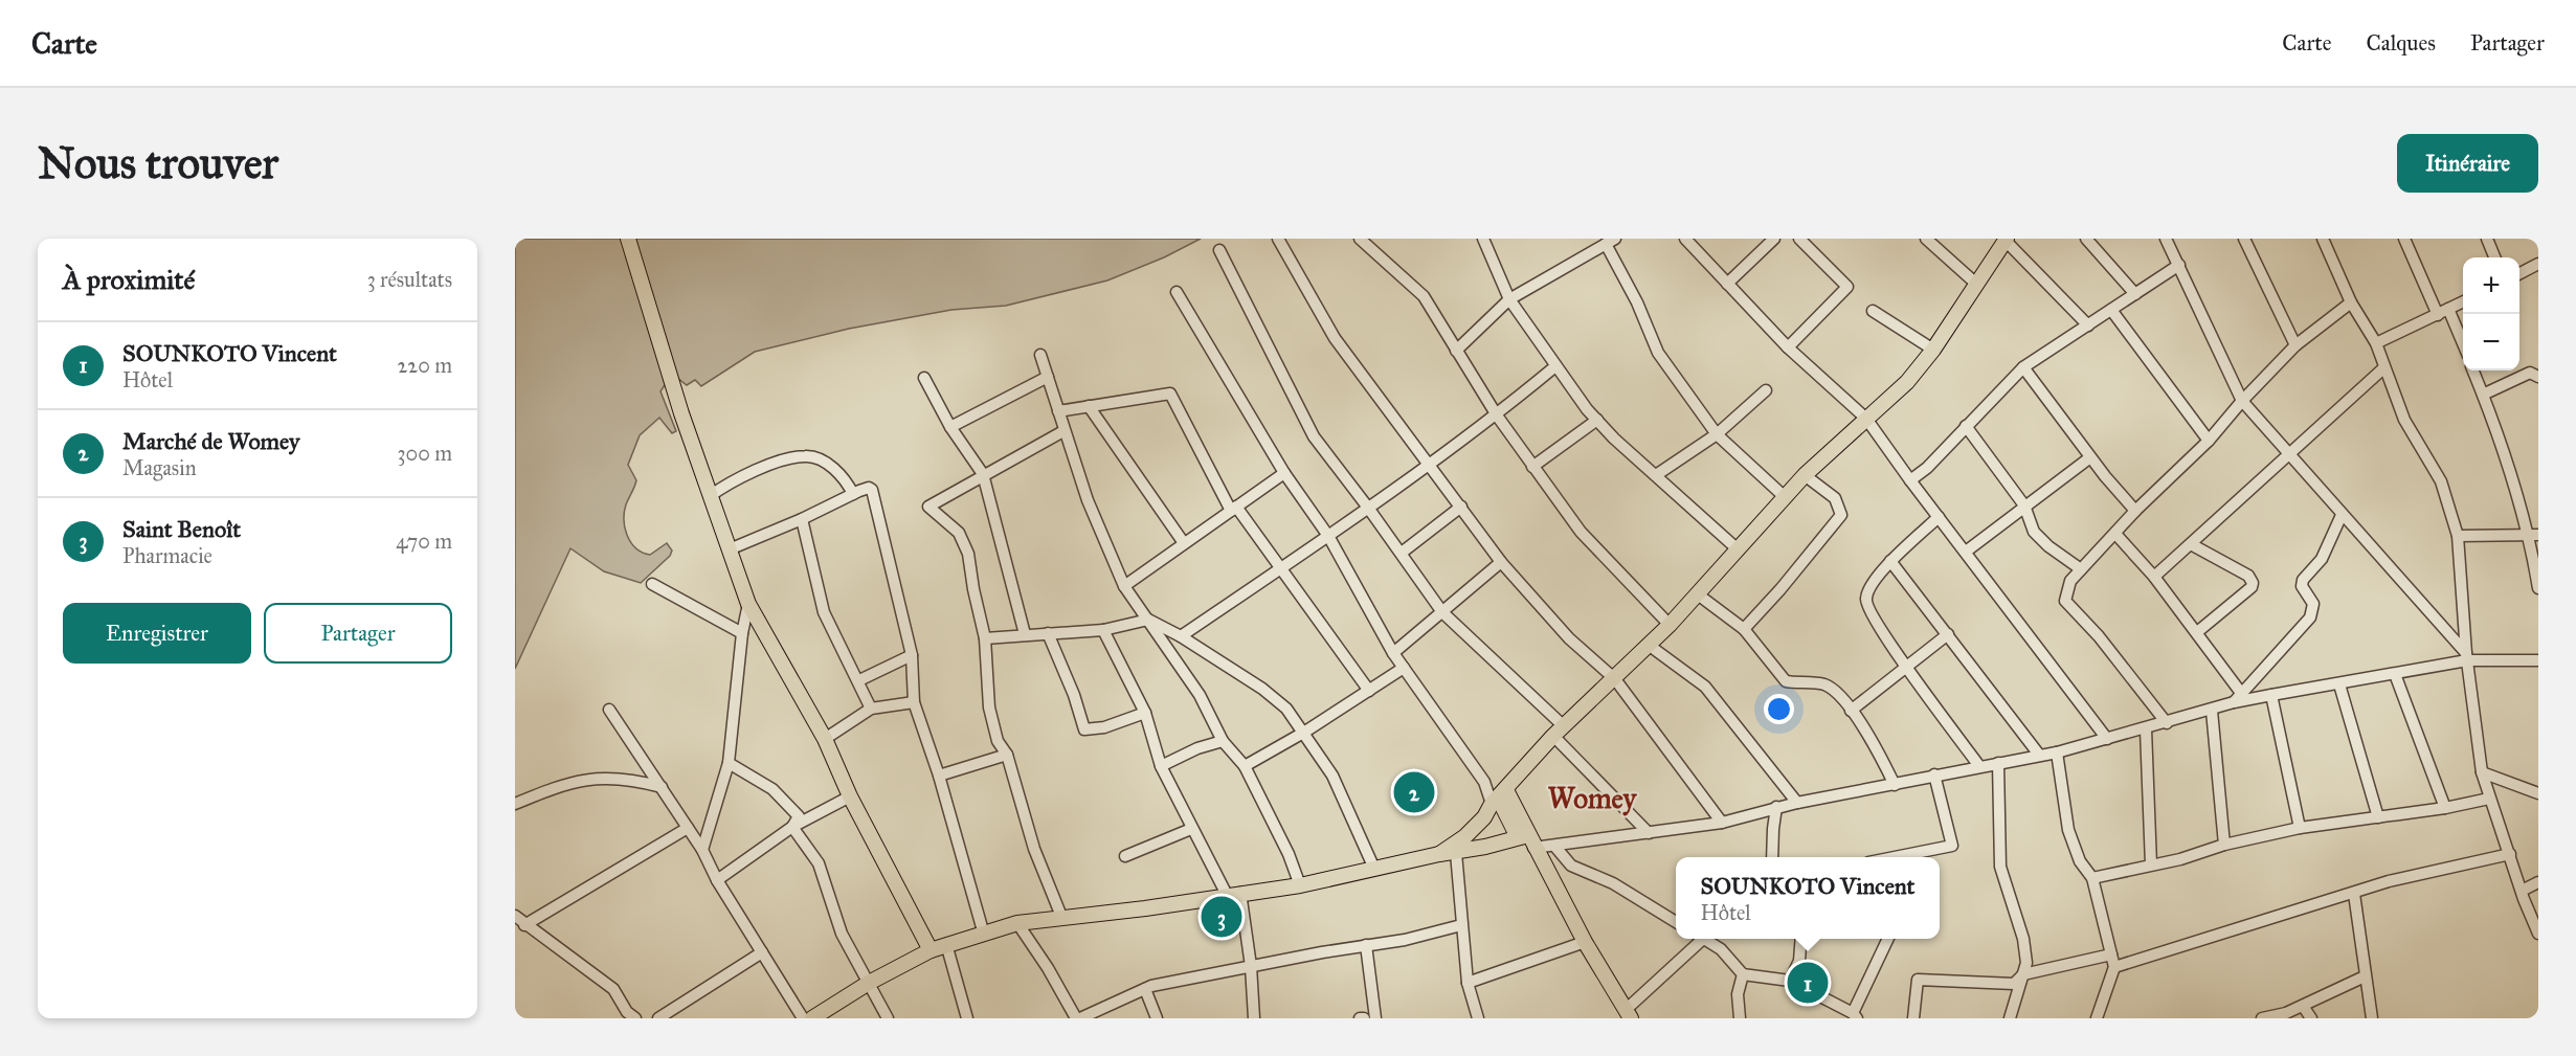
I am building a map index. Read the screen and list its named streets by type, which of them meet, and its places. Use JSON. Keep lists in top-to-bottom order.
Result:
{
  "districts": ["Womey"],
  "page": {
    "header": "Carte",
    "nav": ["Carte", "Calques", "Partager"],
    "buttons": [
      "Itinéraire",
      ["Enregistrer", "Partager"]
    ],
    "title": "Nous trouver",
    "heading": ["À proximité", "3 résultats"],
    "map_buttons": ["+", "−"],
    "list": [
      {
        "mark": "1",
        "name": "SOUNKOTO Vincent",
        "note": "Hôtel",
        "value": "220 m"
      },
      {
        "mark": "2",
        "name": "Marché de Womey",
        "note": "Magasin",
        "value": "300 m"
      },
      {
        "mark": "3",
        "name": "Saint Benoît",
        "note": "Pharmacie",
        "value": "470 m"
      }
    ],
    "pins": ["2", "3", "1"],
    "popup": ["SOUNKOTO Vincent", "Hôtel"]
  }
}
